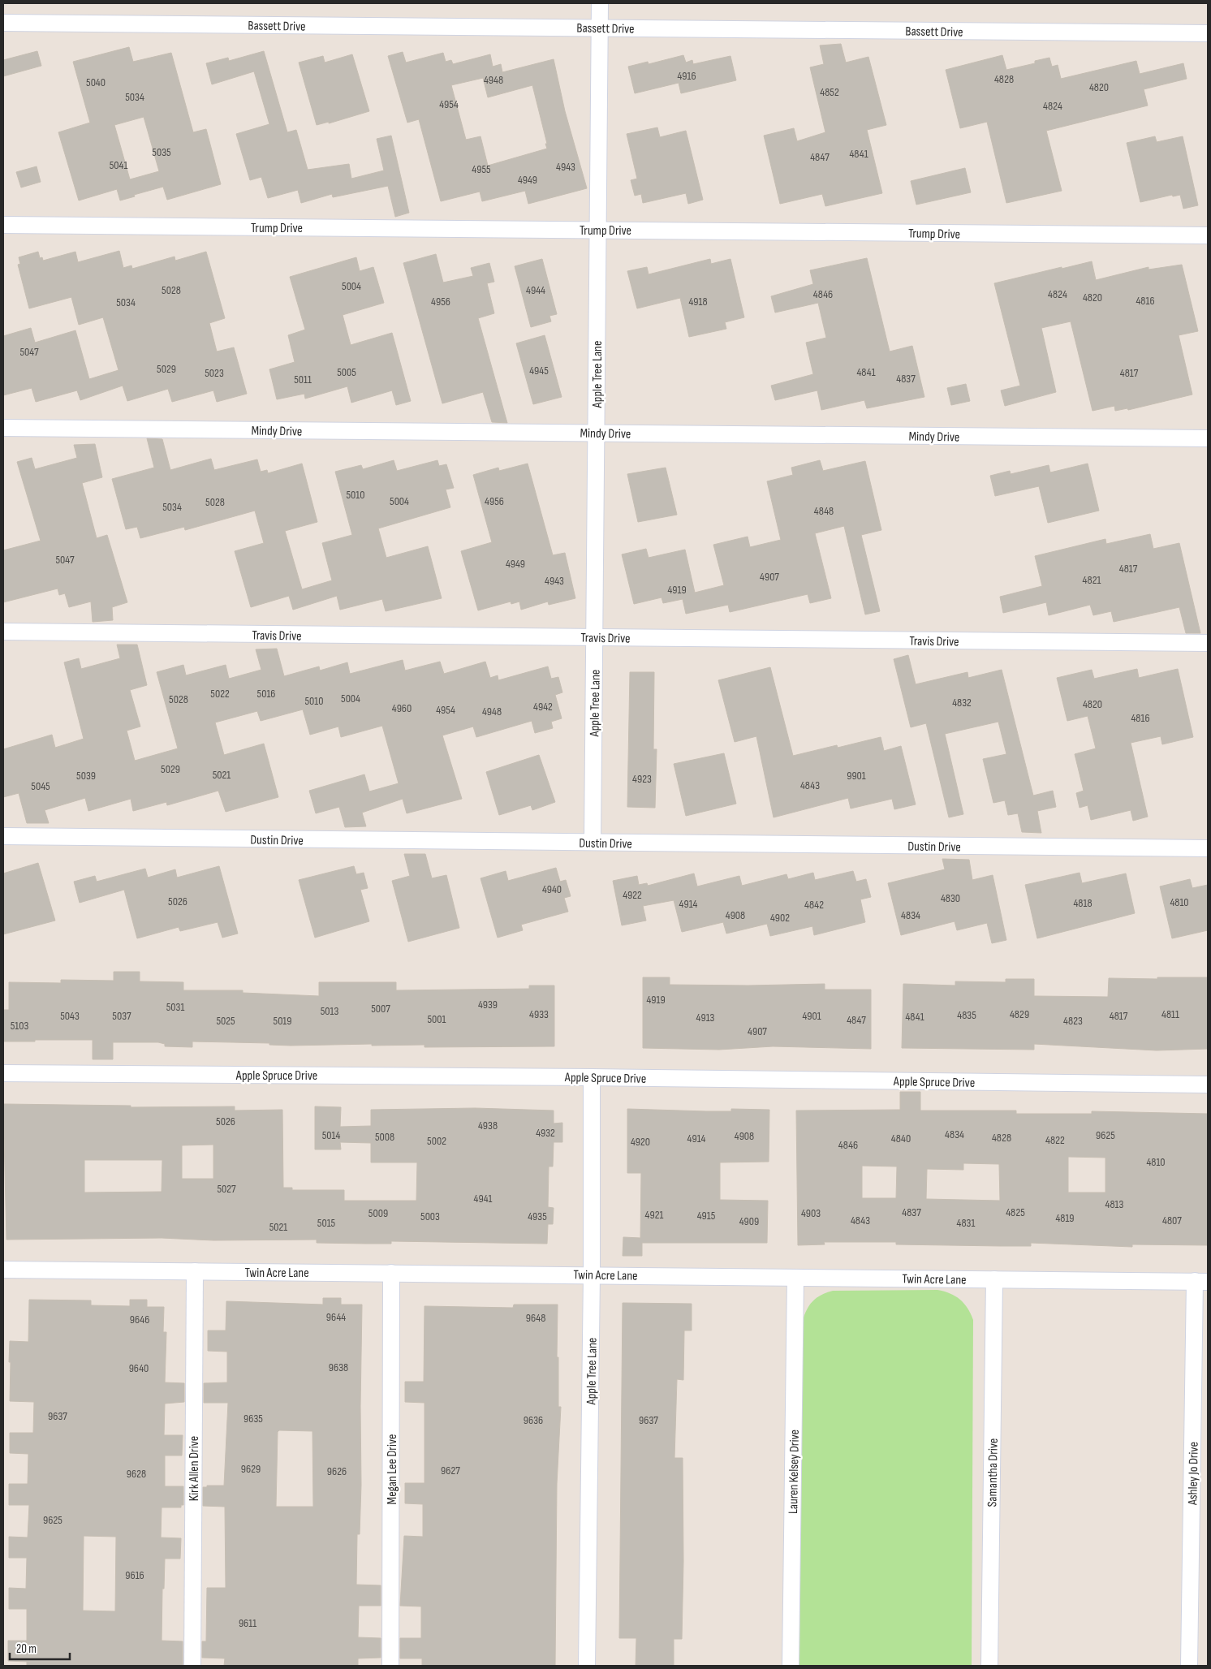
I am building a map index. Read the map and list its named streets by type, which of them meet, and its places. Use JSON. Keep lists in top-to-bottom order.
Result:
{
  "streets": {
    "street": [
      "Bassett Drive",
      "Trump Drive",
      "Apple Tree Lane",
      "Mindy Drive",
      "Travis Drive",
      "Dustin Drive",
      "Apple Spruce Drive",
      "Twin Acre Lane",
      "Kirk Allen Drive",
      "Megan Lee Drive",
      "Lauren Kelsey Drive",
      "Samantha Drive",
      "Ashley Jo Drive"
    ]
  },
  "crossings": [
    ["Bassett Drive", "Apple Tree Lane"],
    ["Trump Drive", "Apple Tree Lane"],
    ["Apple Tree Lane", "Mindy Drive"],
    ["Apple Tree Lane", "Travis Drive"],
    ["Apple Tree Lane", "Dustin Drive"],
    ["Apple Tree Lane", "Apple Spruce Drive"],
    ["Apple Tree Lane", "Twin Acre Lane"],
    ["Twin Acre Lane", "Kirk Allen Drive"],
    ["Twin Acre Lane", "Megan Lee Drive"],
    ["Twin Acre Lane", "Lauren Kelsey Drive"],
    ["Twin Acre Lane", "Samantha Drive"],
    ["Twin Acre Lane", "Ashley Jo Drive"]
  ],
  "house_numbers": [
    "4916",
    "4828",
    "4948",
    "5040",
    "4820",
    "4852",
    "5034",
    "4954",
    "4824",
    "5035",
    "4841",
    "4847",
    "5041",
    "4943",
    "4955",
    "4949",
    "5004",
    "5028",
    "4944",
    "4846",
    "4824",
    "4820",
    "4816",
    "4956",
    "4918",
    "5034",
    "5047",
    "5029",
    "4945",
    "5005",
    "4841",
    "5023",
    "4817",
    "4837",
    "5011",
    "5010",
    "5004",
    "4956",
    "5028",
    "5034",
    "4848",
    "5047",
    "4949",
    "4817",
    "4907",
    "4821",
    "4943",
    "4919",
    "5022",
    "5016",
    "5004",
    "5028",
    "5010",
    "4832",
    "4820",
    "4942",
    "4960",
    "4954",
    "4948",
    "4816",
    "5029",
    "5021",
    "5039",
    "9901",
    "4923",
    "4843",
    "5045",
    "4940",
    "4922",
    "4830",
    "5026",
    "4810",
    "4818",
    "4914",
    "4842",
    "4908",
    "4834",
    "4902",
    "4919",
    "4939",
    "5031",
    "5007",
    "5013",
    "4933",
    "4829",
    "4811",
    "4835",
    "5043",
    "5037",
    "4901",
    "4817",
    "4841",
    "4913",
    "5001",
    "4847",
    "5025",
    "5019",
    "4823",
    "5103",
    "4907",
    "5026",
    "4938",
    "4932",
    "4834",
    "5014",
    "9625",
    "4908",
    "5008",
    "4828",
    "4914",
    "4840",
    "4822",
    "5002",
    "4920",
    "4846",
    "4810",
    "5027",
    "4941",
    "4813",
    "4837",
    "4825",
    "5009",
    "4903",
    "4921",
    "4915",
    "5003",
    "4935",
    "4819",
    "4843",
    "4807",
    "4909",
    "5015",
    "4831",
    "5021",
    "9644",
    "9648",
    "9646",
    "9638",
    "9640",
    "9637",
    "9635",
    "9636",
    "9637",
    "9629",
    "9627",
    "9626",
    "9628",
    "9625",
    "9616",
    "9611"
  ],
  "scale_bar": "20 m"
}
